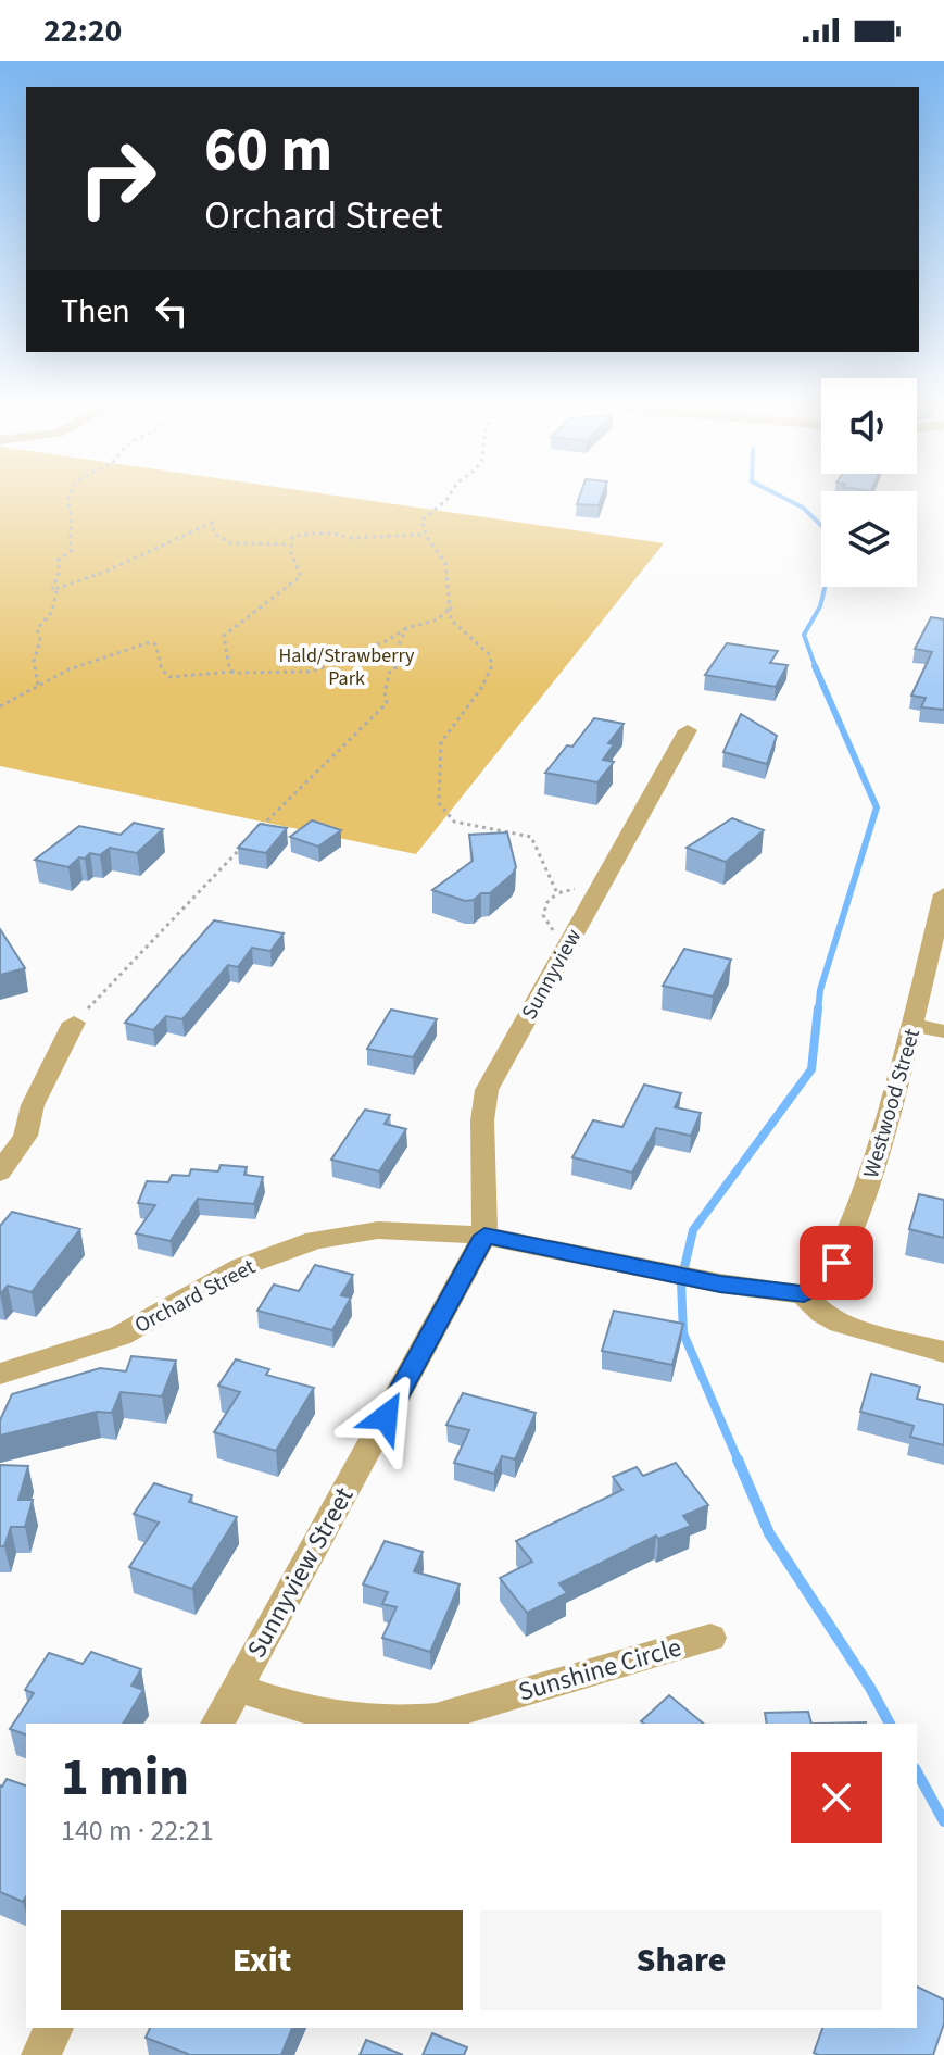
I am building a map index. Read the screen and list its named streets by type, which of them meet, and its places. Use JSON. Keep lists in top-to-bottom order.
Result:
{
  "streets": {
    "street": [
      "Sunnyview",
      "Westwood Street",
      "Orchard Street",
      "Sunnyview Street",
      "Sunshine Circle"
    ]
  },
  "crossings": [
    ["Sunnyview", "Orchard Street"],
    ["Sunnyview", "Sunnyview Street"],
    ["Westwood Street", "Orchard Street"],
    ["Orchard Street", "Sunnyview Street"],
    ["Sunnyview Street", "Sunshine Circle"]
  ],
  "parks": ["Hald/Strawberry Park"],
  "page": {
    "status": "22:20",
    "turn": ["60 m", "Orchard Street"],
    "then": "Then",
    "heading": ["1 min", "140 m · 22:21"],
    "buttons": ["Exit", "Share"]
  }
}
